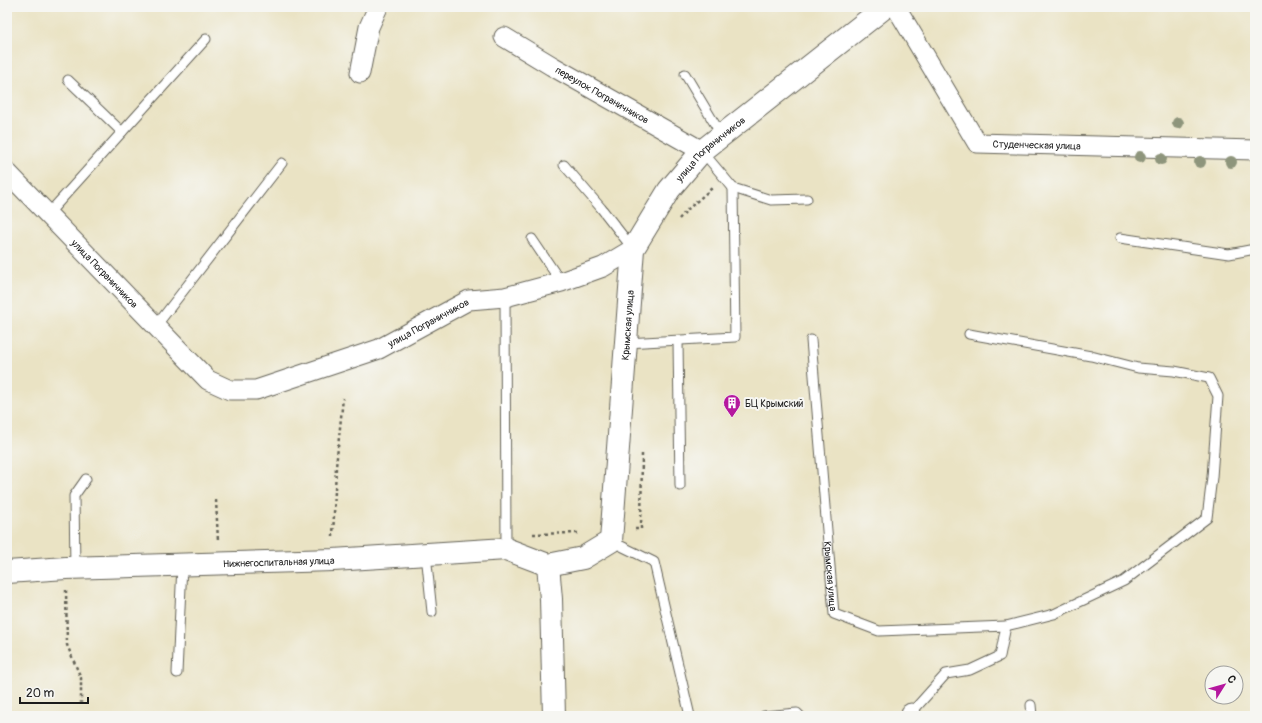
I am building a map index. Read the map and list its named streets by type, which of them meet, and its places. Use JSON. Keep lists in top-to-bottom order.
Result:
{
  "streets": {
    "street": [
      "переулок Пограничников",
      "Студенческая улица",
      "улица Пограничников",
      "Крымская улица",
      "Нижнегоспитальная улица"
    ]
  },
  "crossings": [
    ["переулок Пограничников", "улица Пограничников"],
    ["улица Пограничников", "Крымская улица"]
  ],
  "places": {
    "building": ["БЦ Крымский"]
  },
  "scale_bar": "20 m",
  "north": "top right"
}
